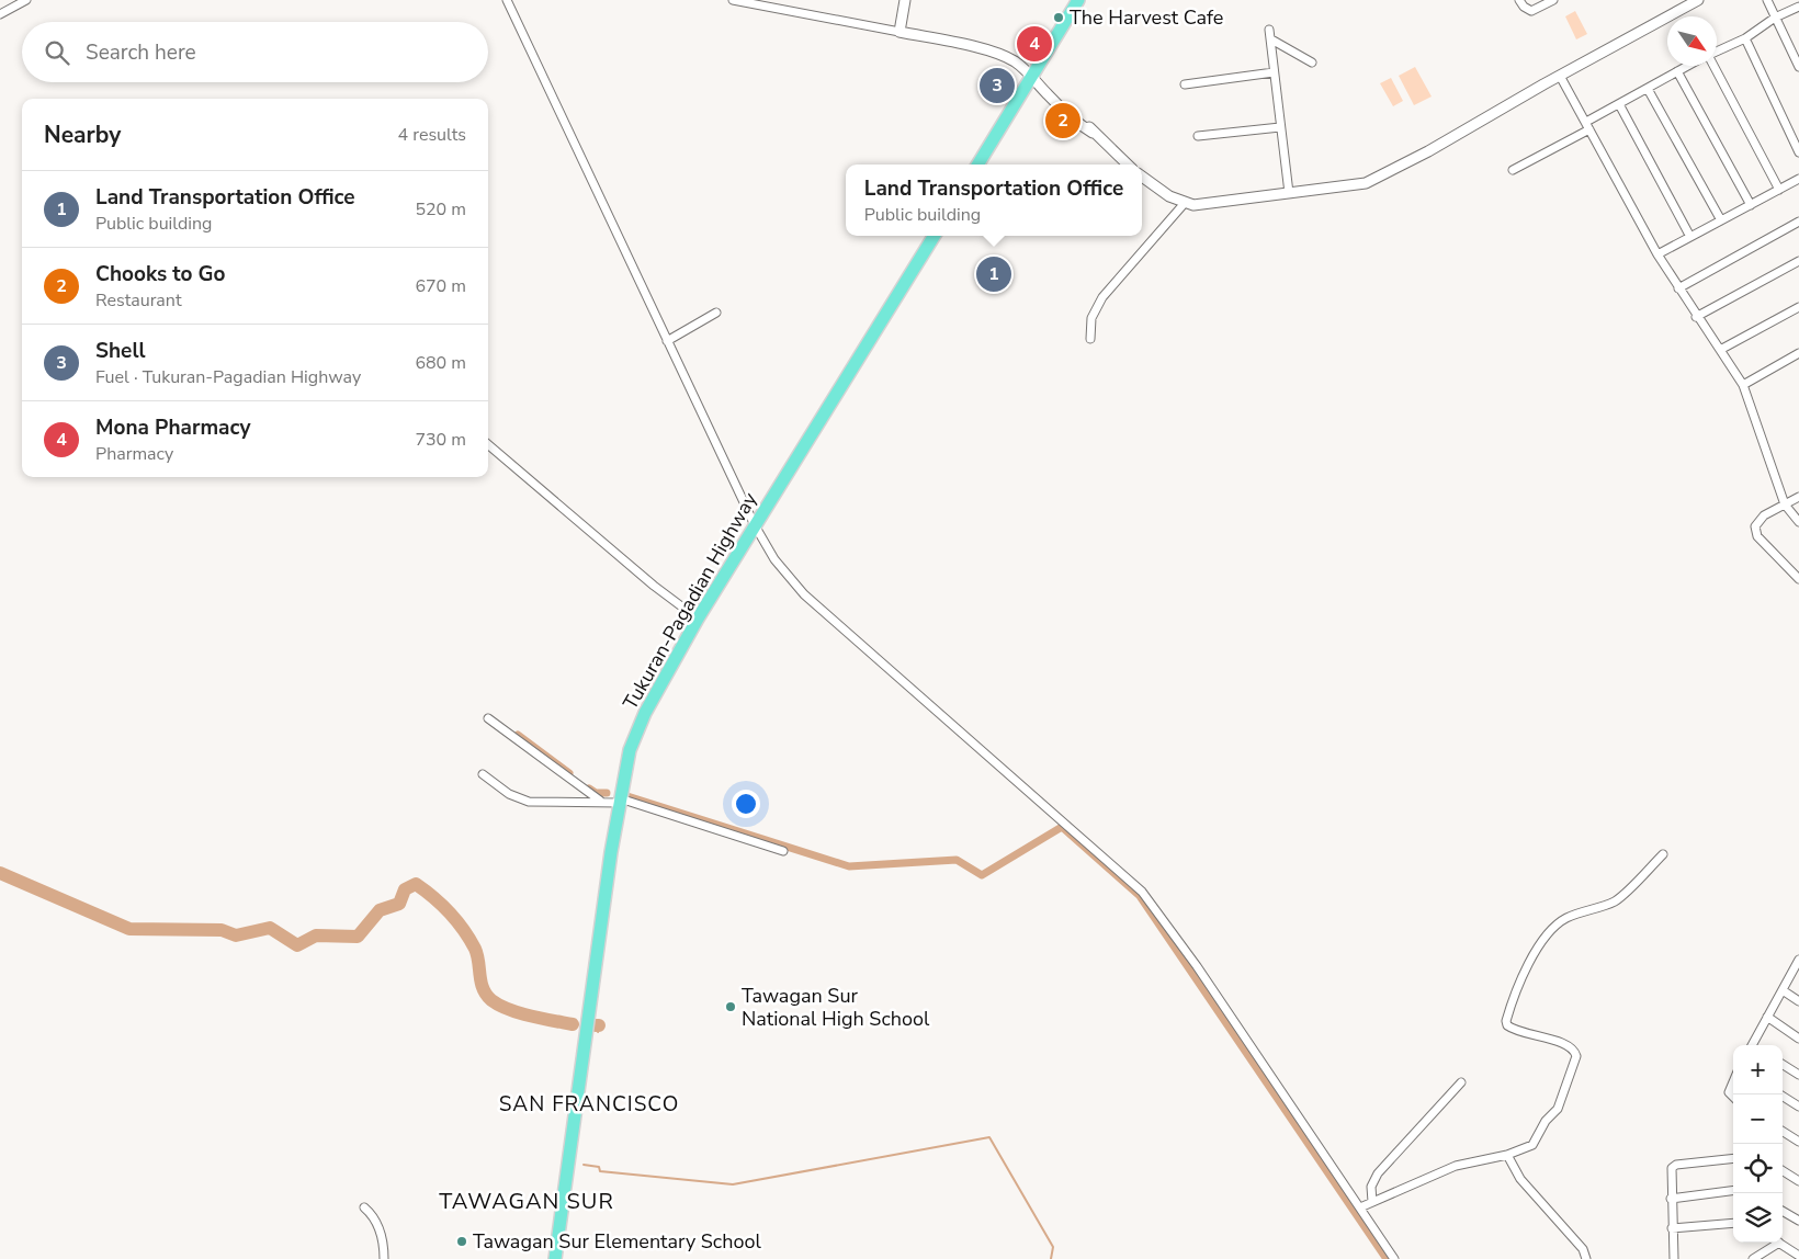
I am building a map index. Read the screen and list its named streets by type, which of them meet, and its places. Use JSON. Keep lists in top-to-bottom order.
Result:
{
  "streets": {
    "highway": ["Tukuran-Pagadian Highway"]
  },
  "districts": ["SAN FRANCISCO", "TAWAGAN SUR"],
  "places": ["The Harvest Cafe", "Tawagan Sur National High School", "Tawagan Sur Elementary School"],
  "north": "bottom right",
  "page": {
    "search": "Search here",
    "pins": [
      "4",
      "3",
      "2",
      "1"
    ],
    "heading": ["Nearby", "4 results"],
    "popup": ["Land Transportation Office", "Public building"],
    "list": [
      {
        "mark": "1",
        "name": "Land Transportation Office",
        "note": "Public building",
        "value": "520 m"
      },
      {
        "mark": "2",
        "name": "Chooks to Go",
        "note": "Restaurant",
        "value": "670 m"
      },
      {
        "mark": "3",
        "name": "Shell",
        "note": "Fuel · Tukuran-Pagadian Highway",
        "value": "680 m"
      },
      {
        "mark": "4",
        "name": "Mona Pharmacy",
        "note": "Pharmacy",
        "value": "730 m"
      }
    ],
    "map_buttons": ["+", "−"]
  }
}
